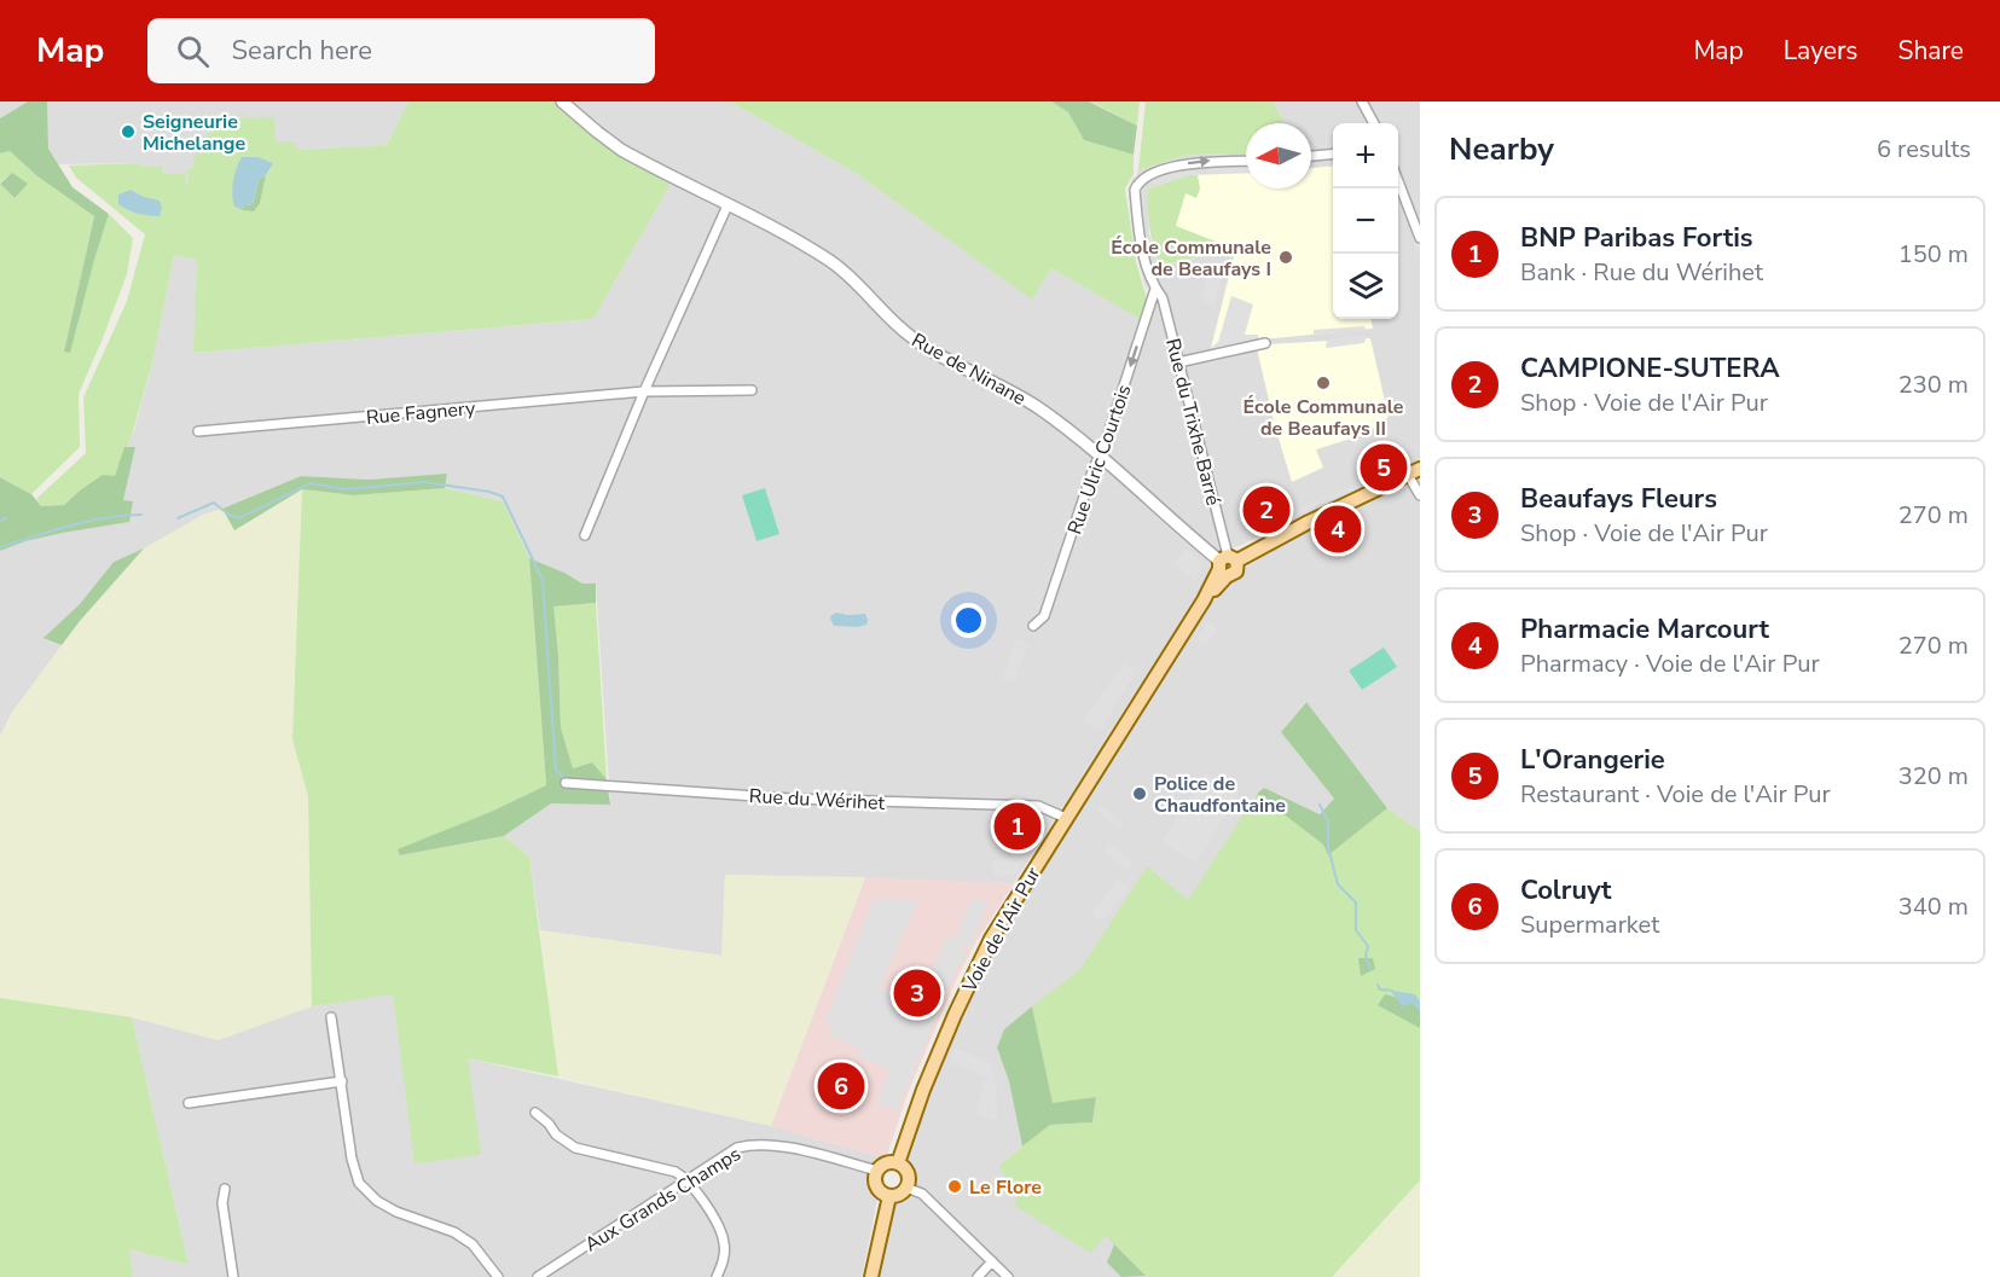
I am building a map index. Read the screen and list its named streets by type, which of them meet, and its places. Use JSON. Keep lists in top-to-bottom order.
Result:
{
  "streets": {
    "main road": ["Voie de l'Air Pur"],
    "street": [
      "Rue de Ninane",
      "Rue Fagnery",
      "Rue du Trixhe Barré",
      "Rue Ulric Courtois",
      "Rue du Wérihet",
      "Aux Grands Champs"
    ]
  },
  "crossings": [
    ["Rue de Ninane", "Rue du Trixhe Barré"],
    ["Rue de Ninane", "Rue Ulric Courtois"],
    ["Rue de Ninane", "Voie de l'Air Pur"],
    ["Rue du Trixhe Barré", "Rue Ulric Courtois"],
    ["Rue du Trixhe Barré", "Voie de l'Air Pur"],
    ["Rue du Wérihet", "Voie de l'Air Pur"],
    ["Voie de l'Air Pur", "Aux Grands Champs"]
  ],
  "one_way": ["Rue Ulric Courtois"],
  "places": [
    "Seigneurie Michelange",
    "École Communale de Beaufays I",
    "École Communale de Beaufays II",
    "Police de Chaudfontaine",
    "Le Flore"
  ],
  "north": "left",
  "page": {
    "header": "Map",
    "search": "Search here",
    "nav": ["Map", "Layers", "Share"],
    "heading": ["Nearby", "6 results"],
    "map_buttons": ["+", "−"],
    "list": [
      {
        "mark": "1",
        "name": "BNP Paribas Fortis",
        "note": "Bank · Rue du Wérihet",
        "value": "150 m"
      },
      {
        "mark": "2",
        "name": "CAMPIONE-SUTERA",
        "note": "Shop · Voie de l'Air Pur",
        "value": "230 m"
      },
      {
        "mark": "3",
        "name": "Beaufays Fleurs",
        "note": "Shop · Voie de l'Air Pur",
        "value": "270 m"
      },
      {
        "mark": "4",
        "name": "Pharmacie Marcourt",
        "note": "Pharmacy · Voie de l'Air Pur",
        "value": "270 m"
      },
      {
        "mark": "5",
        "name": "L'Orangerie",
        "note": "Restaurant · Voie de l'Air Pur",
        "value": "320 m"
      },
      {
        "mark": "6",
        "name": "Colruyt",
        "note": "Supermarket",
        "value": "340 m"
      }
    ],
    "pins": [
      "5",
      "2",
      "4",
      "1",
      "3",
      "6"
    ]
  }
}
